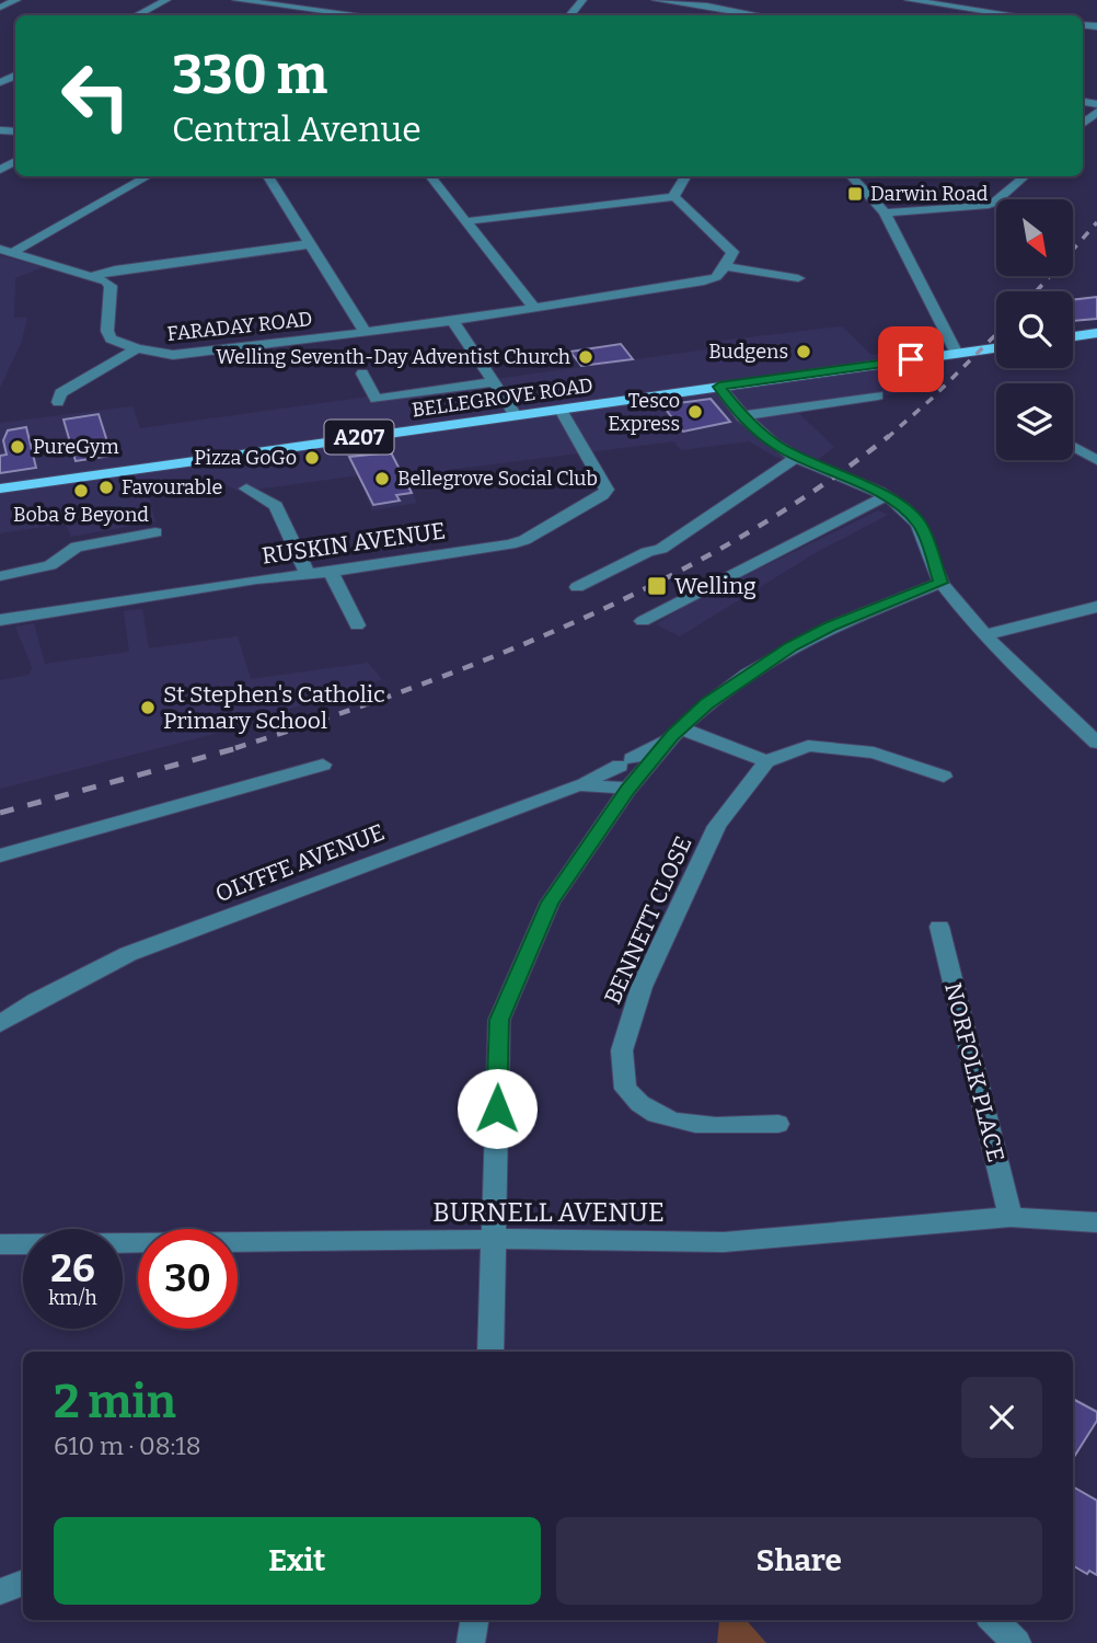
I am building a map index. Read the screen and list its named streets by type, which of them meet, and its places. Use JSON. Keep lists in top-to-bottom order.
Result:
{
  "streets": {
    "main road": ["BELLEGROVE ROAD", "A207"],
    "street": [
      "FARADAY ROAD",
      "RUSKIN AVENUE",
      "OLYFFE AVENUE",
      "BENNETT CLOSE",
      "NORFOLK PLACE",
      "BURNELL AVENUE"
    ]
  },
  "crossings": [
    ["BELLEGROVE ROAD", "RUSKIN AVENUE"],
    ["NORFOLK PLACE", "BURNELL AVENUE"]
  ],
  "places": {
    "transit": ["Darwin Road", "Welling"],
    "other": [
      "Budgens",
      "Welling Seventh-Day Adventist Church",
      "Tesco Express",
      "PureGym",
      "Pizza GoGo",
      "Bellegrove Social Club",
      "Favourable",
      "Boba & Beyond",
      "St Stephen's Catholic Primary School"
    ]
  },
  "north": "bottom right",
  "page": {
    "turn": ["330 m", "Central Avenue"],
    "speed": "26 km/h",
    "limit": "30",
    "heading": ["2 min", "610 m · 08:18"],
    "buttons": ["Exit", "Share"]
  }
}
